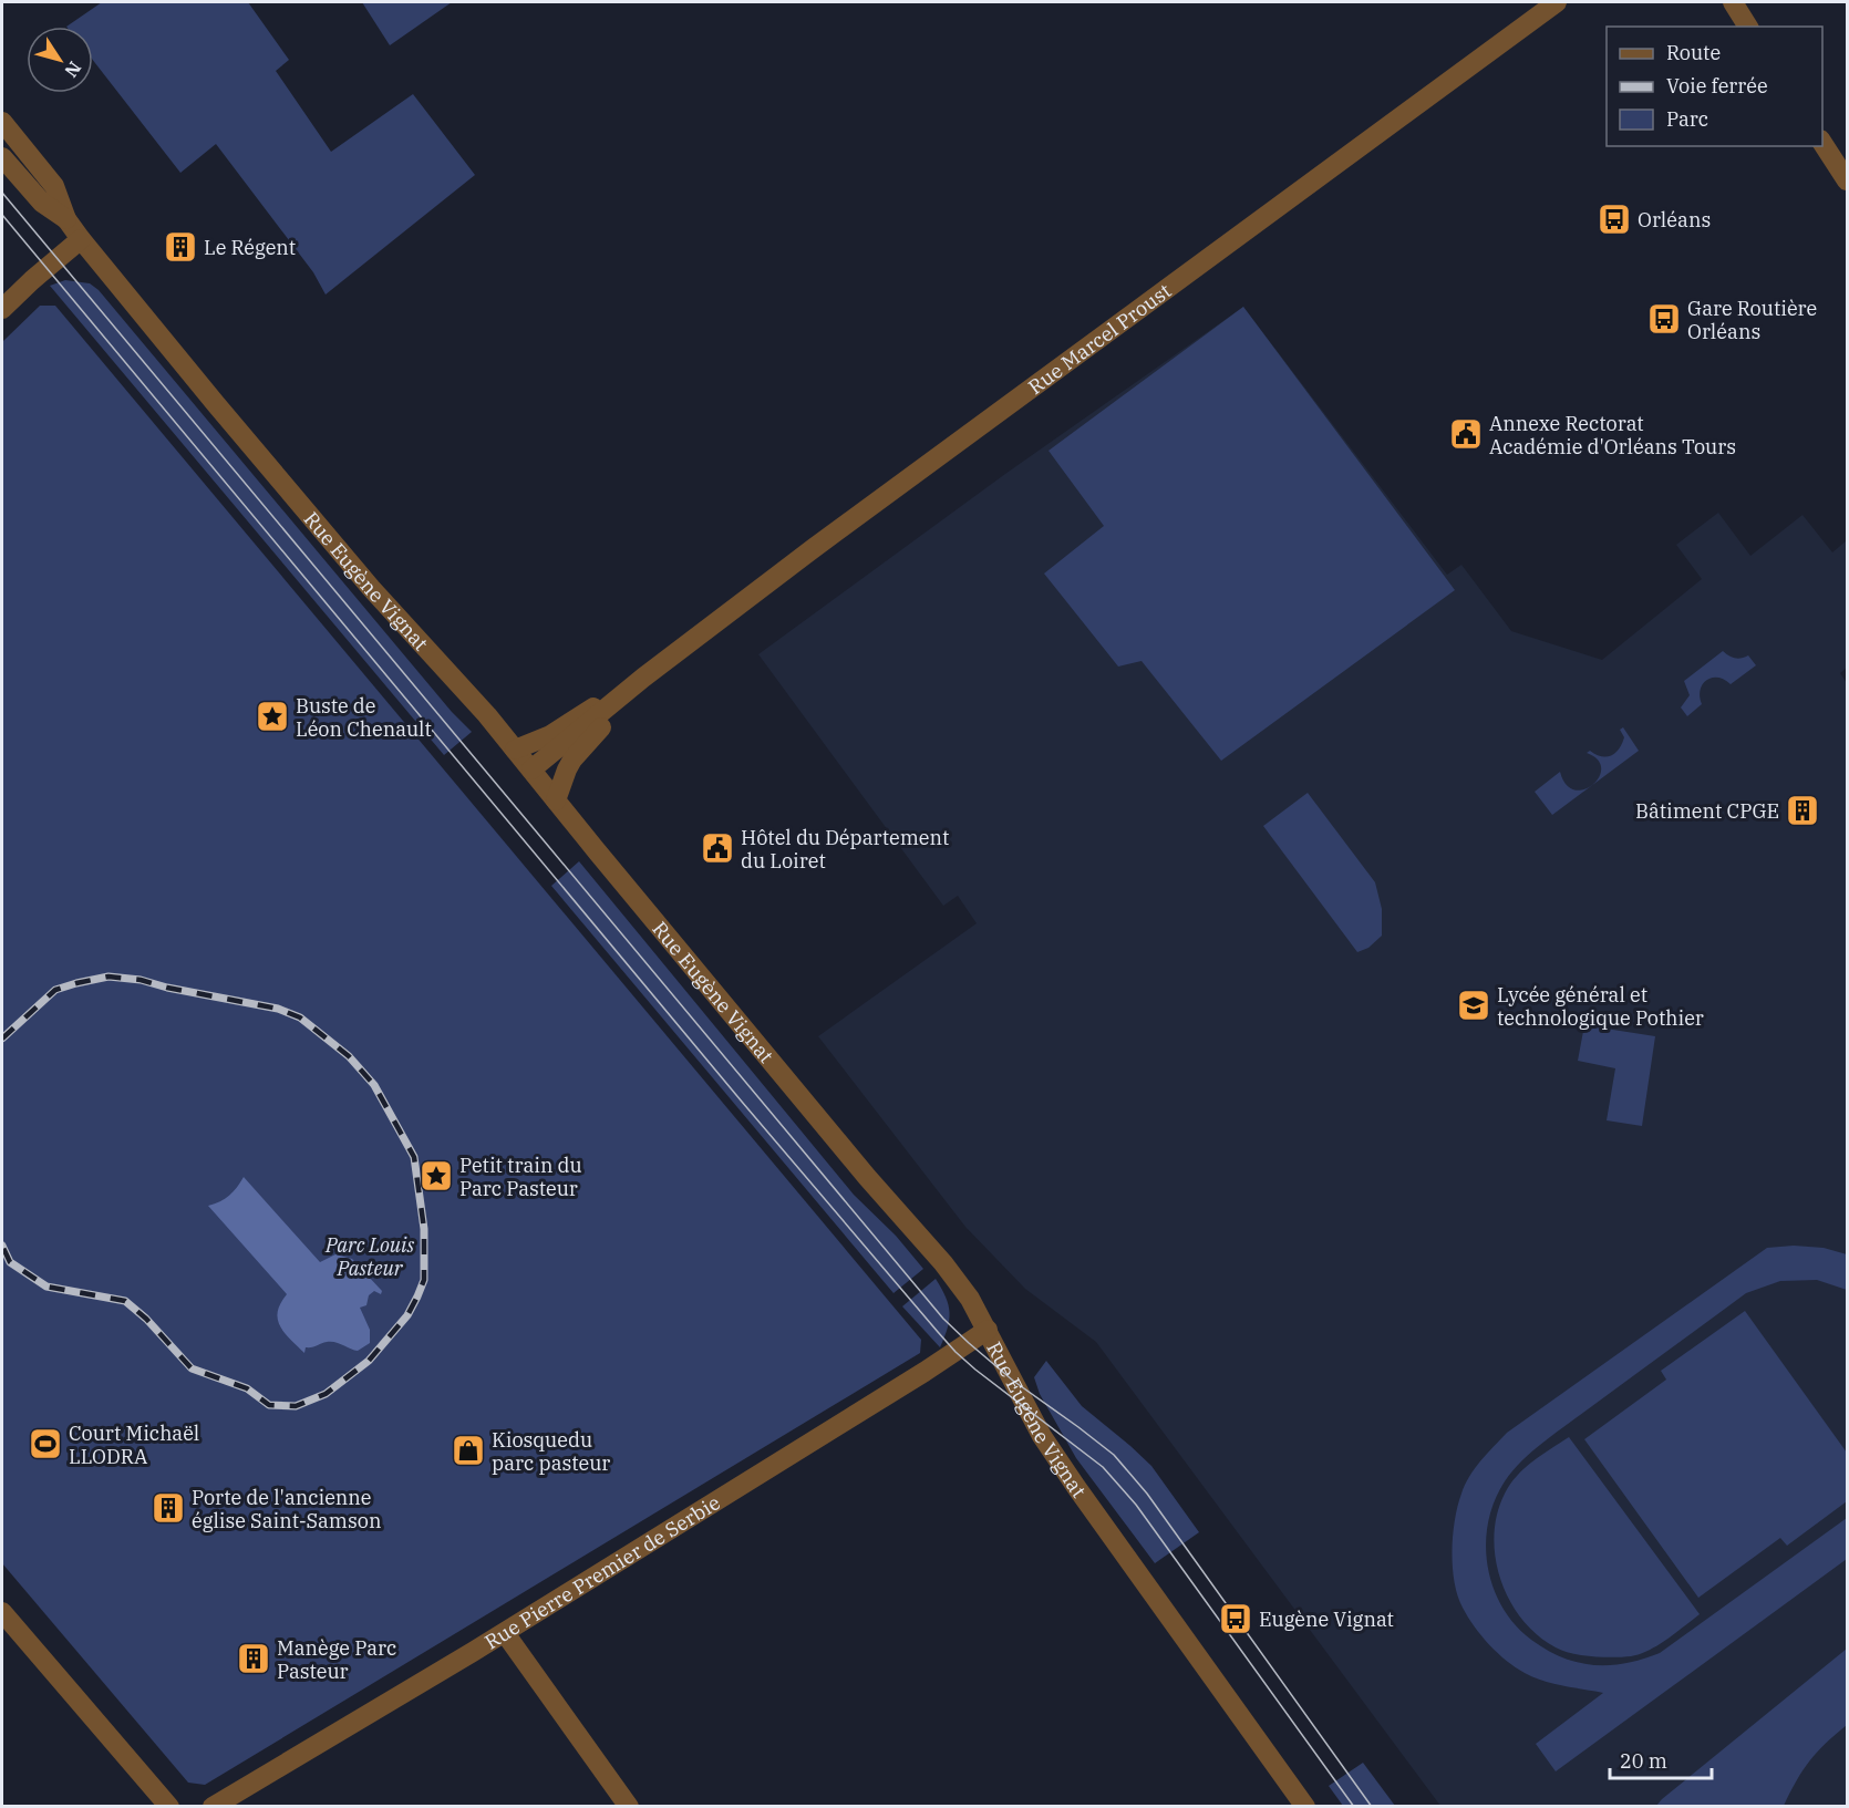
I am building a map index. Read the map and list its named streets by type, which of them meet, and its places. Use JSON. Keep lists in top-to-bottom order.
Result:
{
  "streets": {
    "street": ["Rue Marcel Proust", "Rue Eugène Vignat", "Rue Pierre Premier de Serbie"]
  },
  "crossings": [
    ["Rue Marcel Proust", "Rue Eugène Vignat"],
    ["Rue Eugène Vignat", "Rue Pierre Premier de Serbie"]
  ],
  "parks": ["Parc Louis Pasteur"],
  "places": {
    "bus stop": ["Orléans", "Gare Routière Orléans", "Eugène Vignat"],
    "building": [
      "Le Régent",
      "Bâtiment CPGE",
      "Porte de l'ancienne église Saint-Samson",
      "Manège Parc Pasteur"
    ],
    "public building": ["Annexe Rectorat Académie d'Orléans Tours", "Hôtel du Département du Loiret"],
    "place": ["Buste de Léon Chenault", "Petit train du Parc Pasteur"],
    "school or university": ["Lycée général et technologique Pothier"],
    "sports": ["Court Michaël LLODRA"],
    "shop": ["Kiosquedu parc pasteur"]
  },
  "legend": ["Route", "Voie ferrée", "Parc"],
  "scale_bar": "20 m",
  "north": "bottom right"
}
